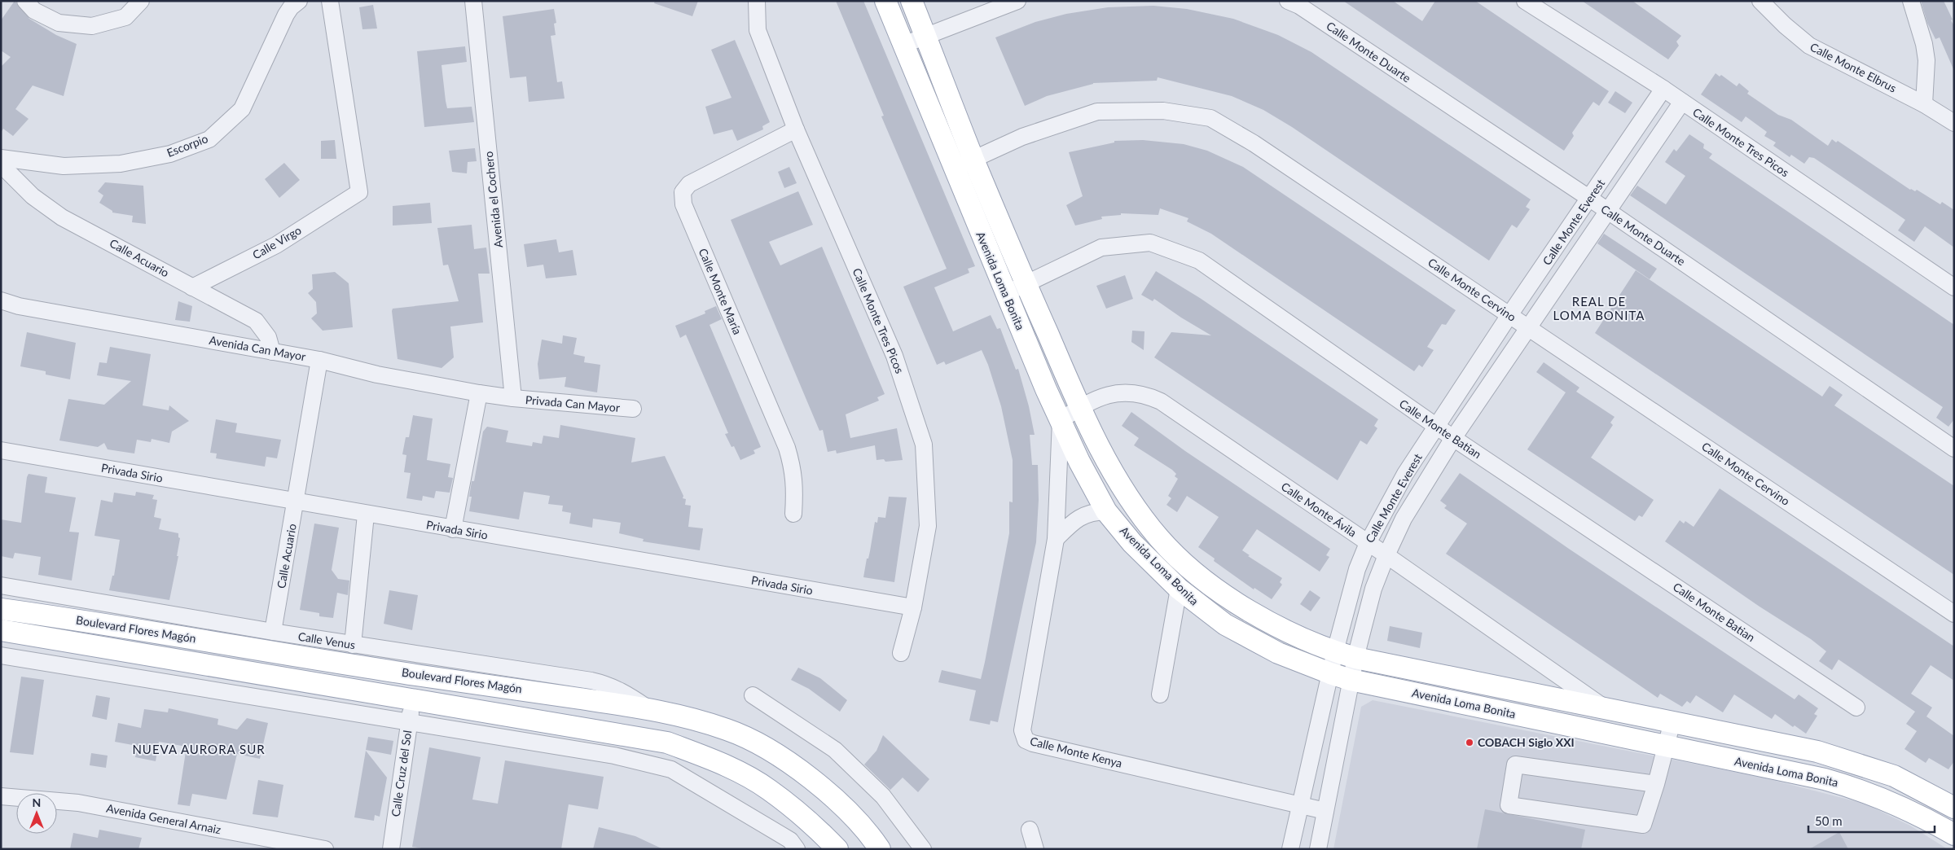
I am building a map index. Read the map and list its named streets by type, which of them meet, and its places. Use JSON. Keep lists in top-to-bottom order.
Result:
{
  "streets": {
    "main road": ["Avenida Loma Bonita", "Boulevard Flores Magón"],
    "street": [
      "Calle Monte Duarte",
      "Calle Monte Elbrus",
      "Calle Monte Tres Picos",
      "Escorpio",
      "Avenida el Cochero",
      "Calle Monte Everest",
      "Calle Virgo",
      "Calle Acuario",
      "Calle Monte Cervino",
      "Calle Monte María",
      "Avenida Can Mayor",
      "Privada Can Mayor",
      "Calle Monte Batian",
      "Privada Sirio",
      "Calle Monte Ávila",
      "Calle Venus",
      "Calle Monte Kenya",
      "Calle Cruz del Sol",
      "Avenida General Arnaiz"
    ]
  },
  "crossings": [
    ["Calle Monte Duarte", "Calle Monte Everest"],
    ["Calle Monte Tres Picos", "Calle Monte Everest"],
    ["Calle Monte Tres Picos", "Calle Monte María"],
    ["Calle Monte Tres Picos", "Privada Sirio"],
    ["Avenida el Cochero", "Avenida Can Mayor"],
    ["Avenida el Cochero", "Privada Can Mayor"],
    ["Calle Monte Everest", "Avenida Loma Bonita"],
    ["Calle Monte Everest", "Calle Monte Cervino"],
    ["Calle Monte Everest", "Calle Monte Batian"],
    ["Calle Monte Everest", "Calle Monte Ávila"],
    ["Calle Monte Everest", "Calle Monte Kenya"],
    ["Calle Virgo", "Calle Acuario"],
    ["Calle Acuario", "Avenida Can Mayor"],
    ["Calle Acuario", "Privada Sirio"],
    ["Calle Acuario", "Calle Venus"],
    ["Avenida Loma Bonita", "Calle Monte Cervino"],
    ["Avenida Loma Bonita", "Calle Monte Batian"],
    ["Avenida Loma Bonita", "Calle Monte Ávila"],
    ["Avenida Loma Bonita", "Calle Monte Kenya"],
    ["Avenida Can Mayor", "Privada Can Mayor"],
    ["Calle Monte Ávila", "Calle Monte Kenya"],
    ["Boulevard Flores Magón", "Calle Venus"],
    ["Boulevard Flores Magón", "Calle Cruz del Sol"]
  ],
  "districts": ["REAL DE LOMA BONITA", "NUEVA AURORA SUR"],
  "places": ["COBACH Siglo XXI"],
  "scale_bar": "50 m",
  "north": "top"
}
